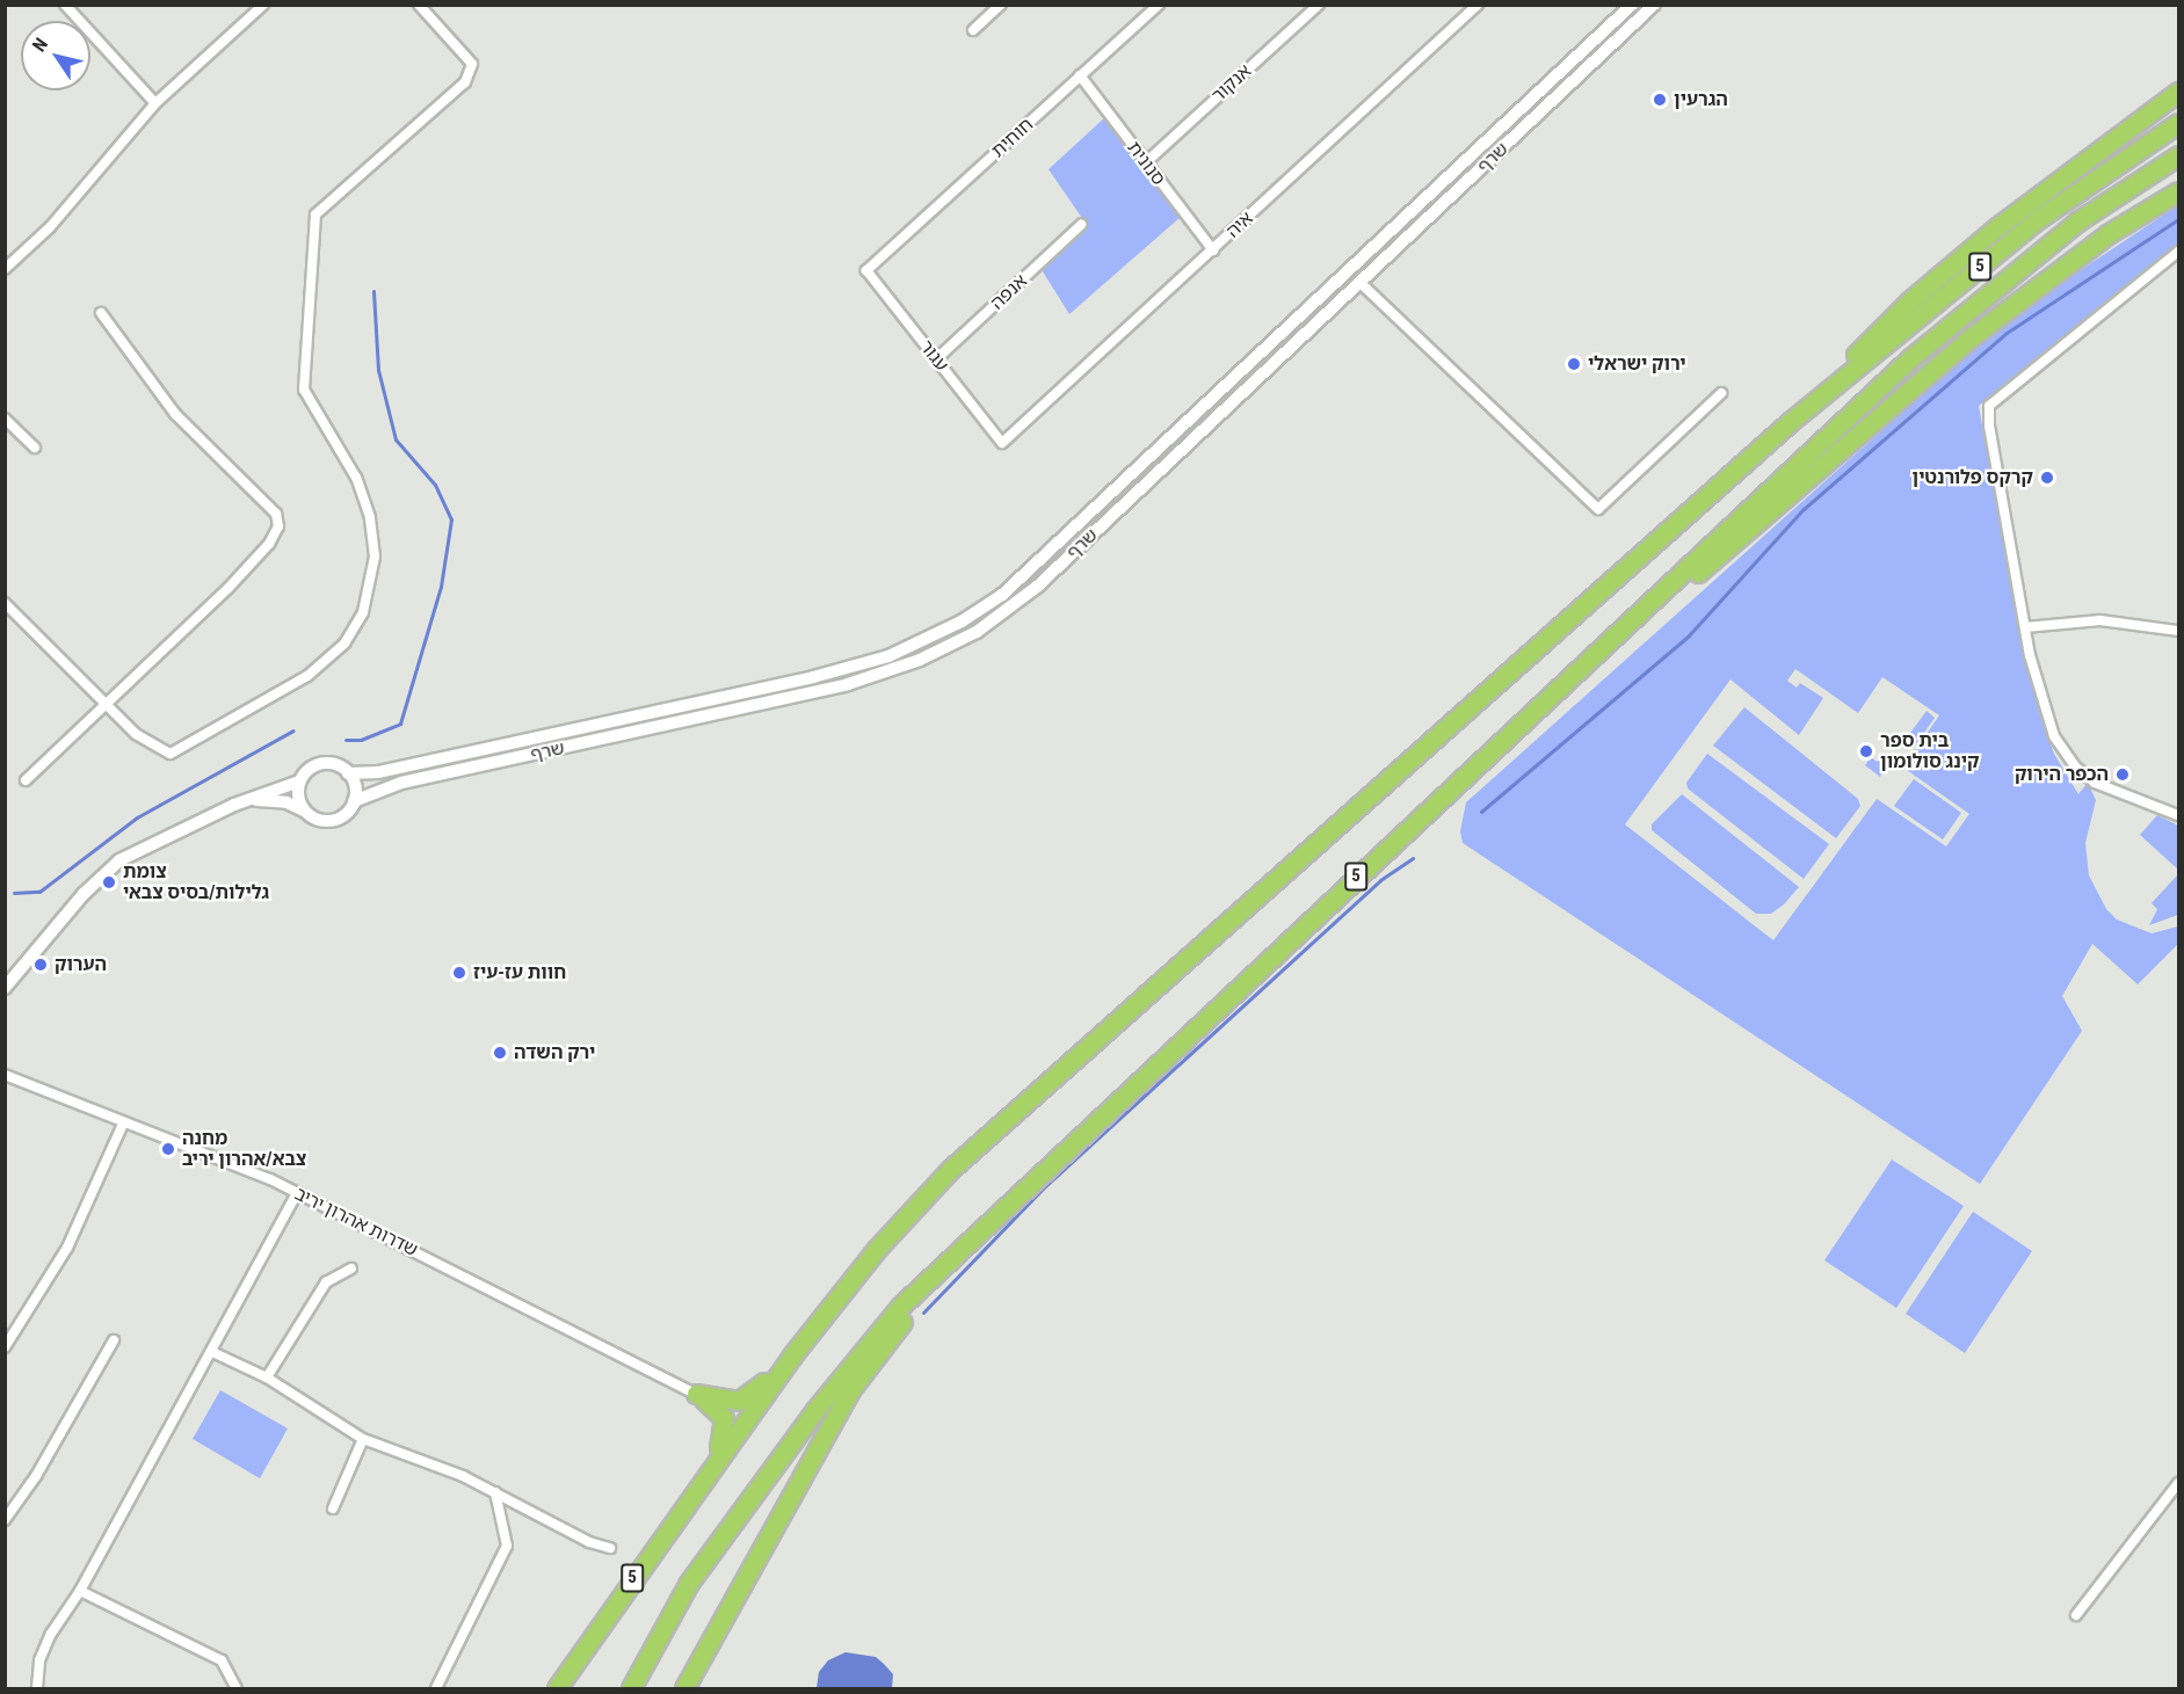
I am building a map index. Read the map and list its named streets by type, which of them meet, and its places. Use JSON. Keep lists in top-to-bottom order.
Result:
{
  "streets": {
    "highway": ["5"],
    "street": [
      "אנקור",
      "חוחית",
      "שרף",
      "סנונית",
      "איה",
      "אנפה",
      "עגור",
      "שדרות אהרון יריב"
    ]
  },
  "crossings": [
    ["אנקור", "סנונית"],
    ["חוחית", "סנונית"],
    ["חוחית", "עגור"],
    ["סנונית", "איה"],
    ["איה", "עגור"],
    ["אנפה", "עגור"]
  ],
  "places": [
    "הגרעין",
    "ירוק ישראלי",
    "קרקס פלורנטין",
    "בית ספר קינג סולומון",
    "הכפר הירוק",
    "צומת גלילות/בסיס צבאי",
    "הערוק",
    "חוות עז-עיז",
    "ירק השדה",
    "מחנה צבא/אהרון יריב"
  ],
  "north": "top left"
}
